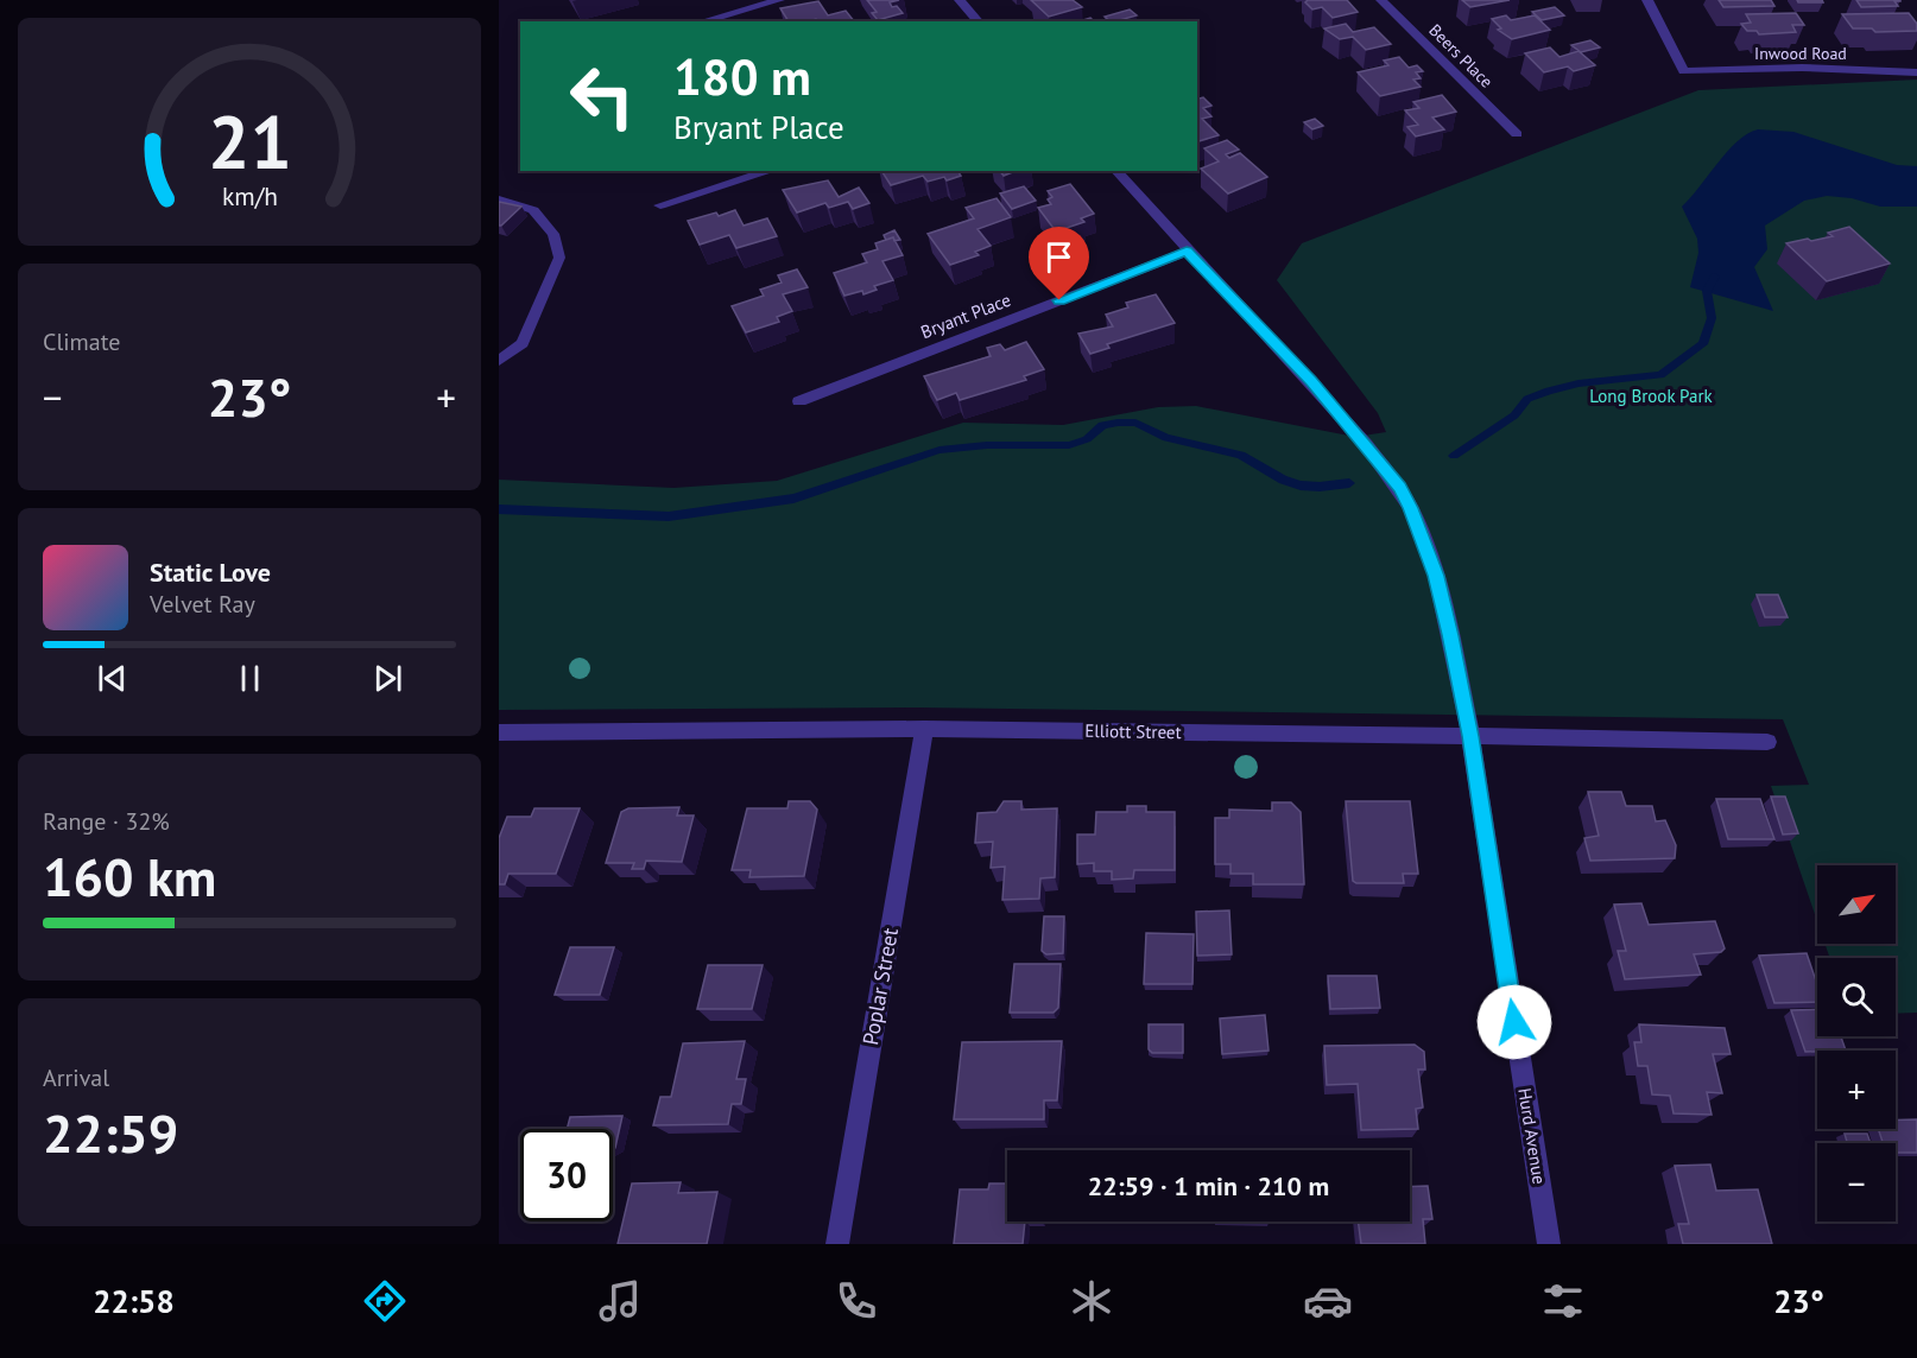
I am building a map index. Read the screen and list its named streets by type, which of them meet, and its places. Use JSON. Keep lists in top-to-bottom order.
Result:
{
  "streets": {
    "street": [
      "Inwood Road",
      "Beers Place",
      "Bryant Place",
      "Elliott Street",
      "Poplar Street",
      "Hurd Avenue"
    ]
  },
  "crossings": [
    ["Bryant Place", "Hurd Avenue"],
    ["Elliott Street", "Poplar Street"],
    ["Elliott Street", "Hurd Avenue"]
  ],
  "parks": ["Long Brook Park"],
  "north": "top right",
  "page": {
    "turn": ["180 m", "Bryant Place"],
    "tile": [
      "Climate",
      ["Range · 32%", "160 km"],
      ["Arrival", "22:59"]
    ],
    "heat": ["−", "23°", "+"],
    "song": ["Static Love", "Velvet Ray"],
    "map_buttons": ["+", "−"],
    "limit": "30",
    "trip": "22:59 · 1 min · 210 m",
    "tabs": ["22:58", "23°"],
    "gauge": ["21", "km/h"]
  }
}
